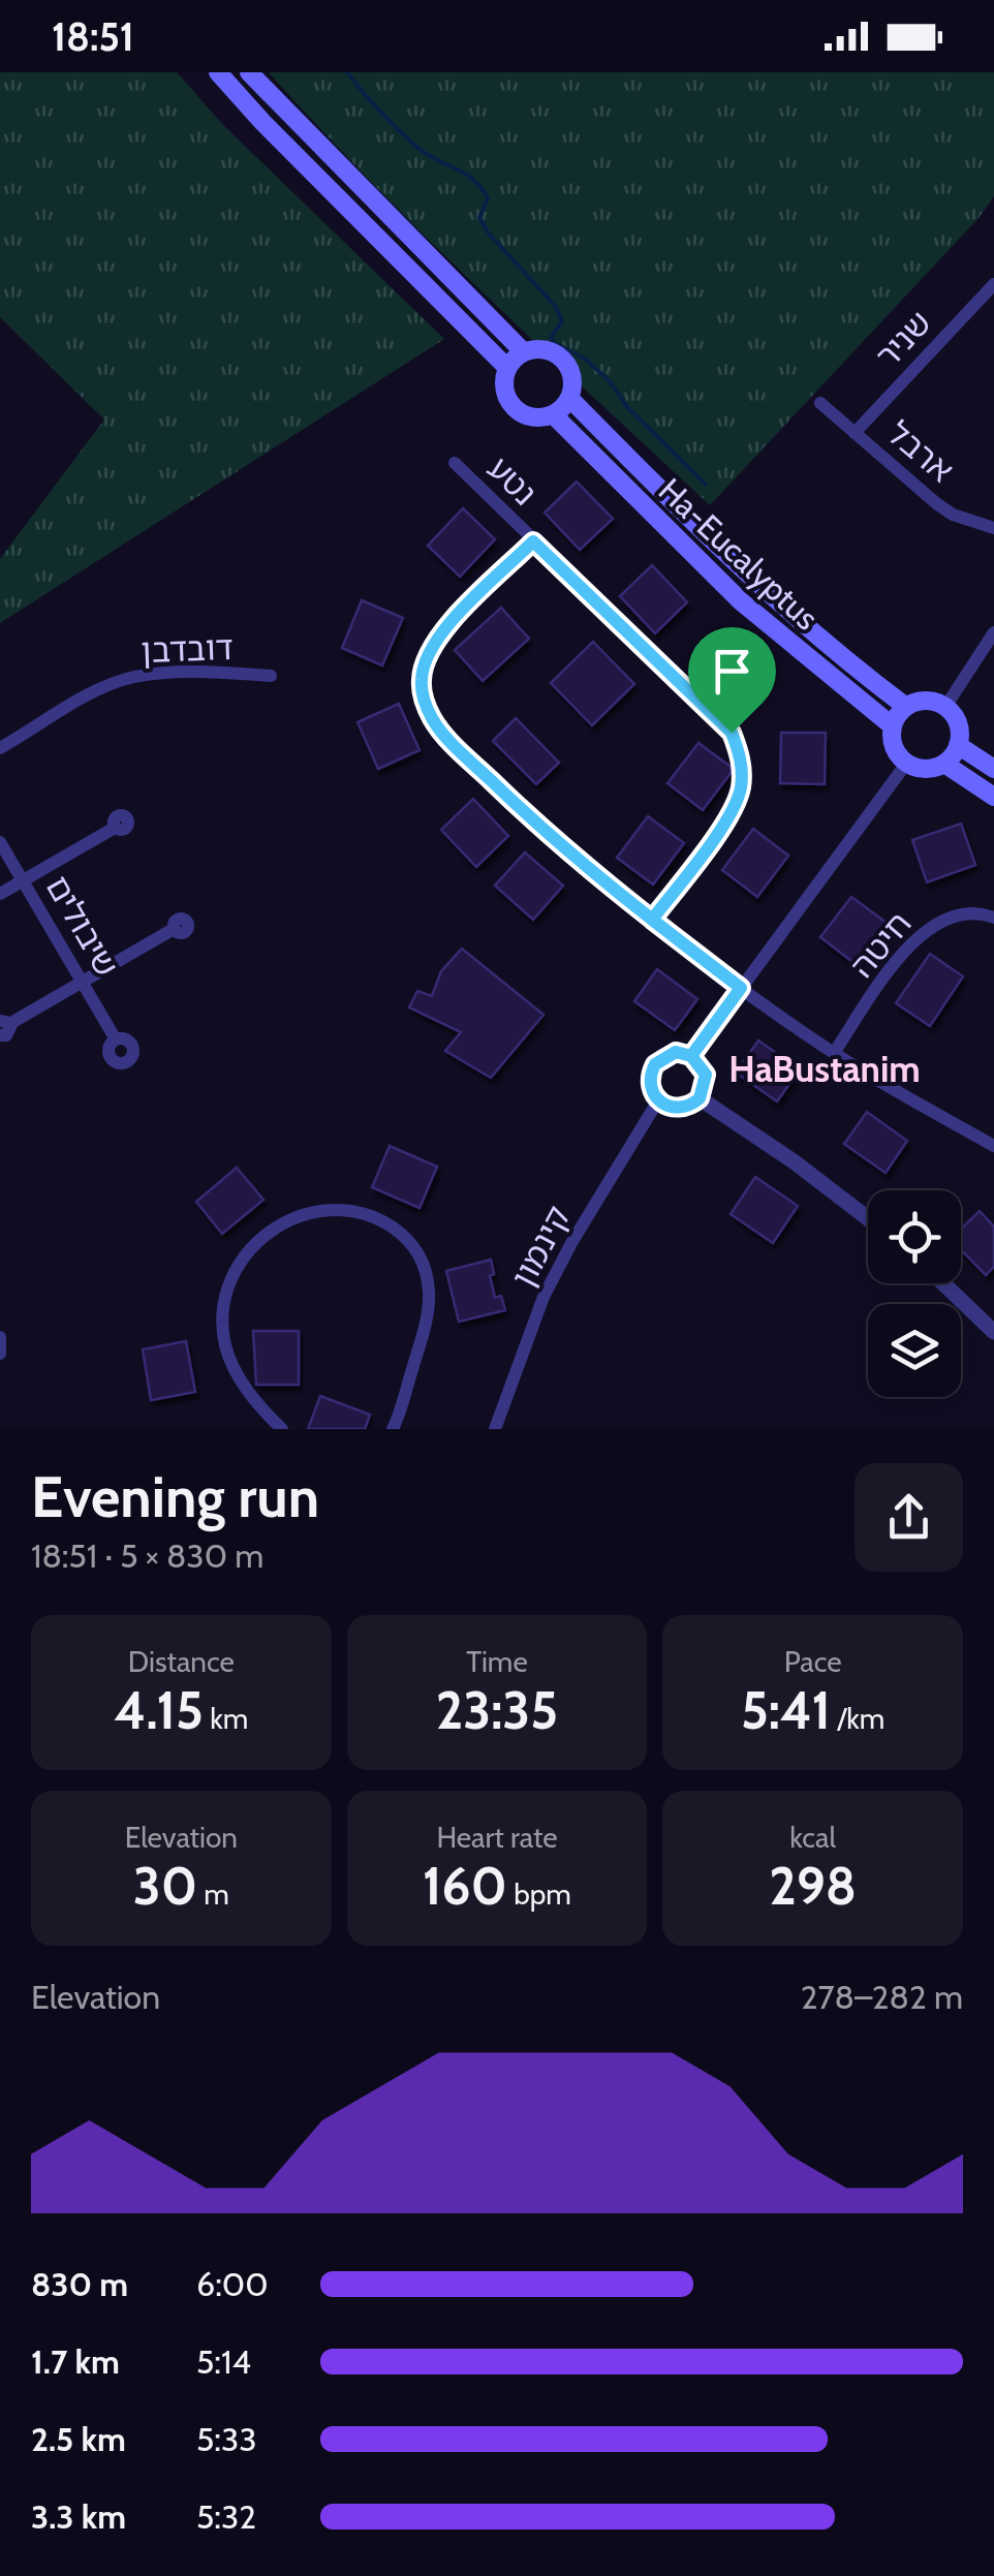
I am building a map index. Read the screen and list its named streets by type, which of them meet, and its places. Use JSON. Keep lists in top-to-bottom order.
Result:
{
  "streets": {
    "main road": ["Ha-Eucalyptus"],
    "street": [
      "שניר",
      "ארבל",
      "נטע",
      "דובדבן",
      "שיבולים",
      "חיטה",
      "קינמון"
    ]
  },
  "crossings": [
    ["שניר", "ארבל"]
  ],
  "districts": ["HaBustanim"],
  "page": {
    "status": "18:51",
    "heading": ["Evening run", "18:51 · 5 × 830 m"],
    "stats": [
      ["Distance", "4.15 km"],
      ["Time", "23:35"],
      ["Pace", "5:41 /km"],
      ["Elevation", "30 m"],
      ["Heart rate", "160 bpm"],
      ["kcal", "298"]
    ],
    "chart": ["Elevation", "278–282 m"],
    "list": [
      {
        "name": "830 m",
        "note": "6:00"
      },
      {
        "name": "1.7 km",
        "note": "5:14"
      },
      {
        "name": "2.5 km",
        "note": "5:33"
      },
      {
        "name": "3.3 km",
        "note": "5:32"
      }
    ]
  }
}
